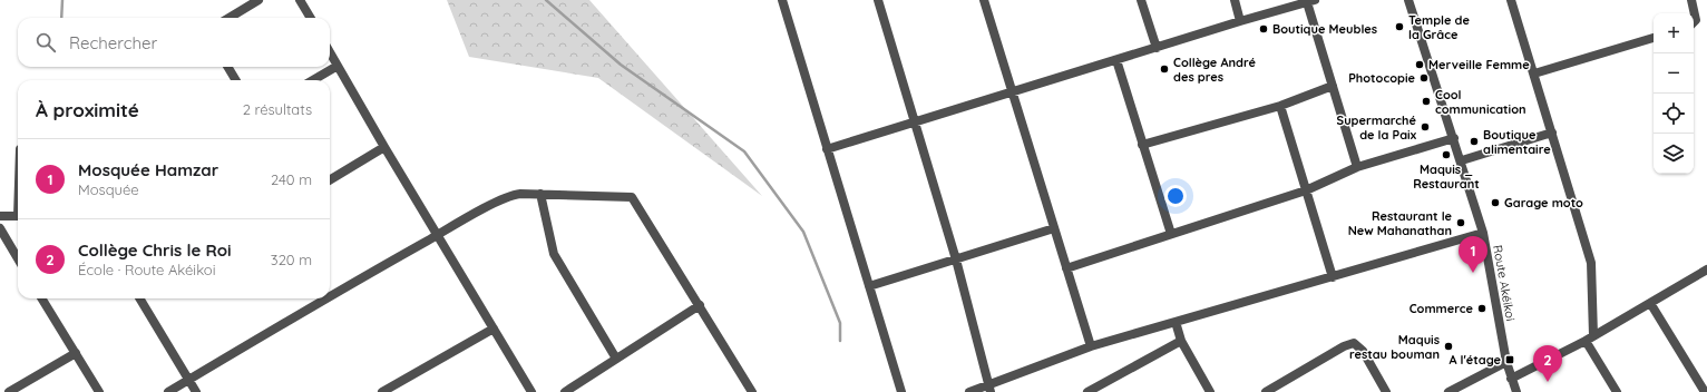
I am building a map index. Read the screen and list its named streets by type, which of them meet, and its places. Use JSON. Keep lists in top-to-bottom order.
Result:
{
  "streets": {
    "street": ["Route Akéikoi"]
  },
  "places": {
    "other": [
      "Temple de la Grâce",
      "Boutique Meubles",
      "Merveille Femme",
      "Collège André des pres",
      "Photocopie",
      "Cool communication",
      "Supermarché de la Paix",
      "Boutique alimentaire",
      "Maquis _ Restaurant",
      "Garage moto",
      "Restaurant le New Mahanathan",
      "Commerce",
      "Maquis restau bouman"
    ],
    "transit": ["A l'étage"]
  },
  "page": {
    "map_buttons": ["+", "−"],
    "search": "Rechercher",
    "heading": ["À proximité", "2 résultats"],
    "list": [
      {
        "mark": "1",
        "name": "Mosquée Hamzar",
        "note": "Mosquée",
        "value": "240 m"
      },
      {
        "mark": "2",
        "name": "Collège Chris le Roi",
        "note": "École · Route Akéikoi",
        "value": "320 m"
      }
    ],
    "pins": ["1", "2"]
  }
}
